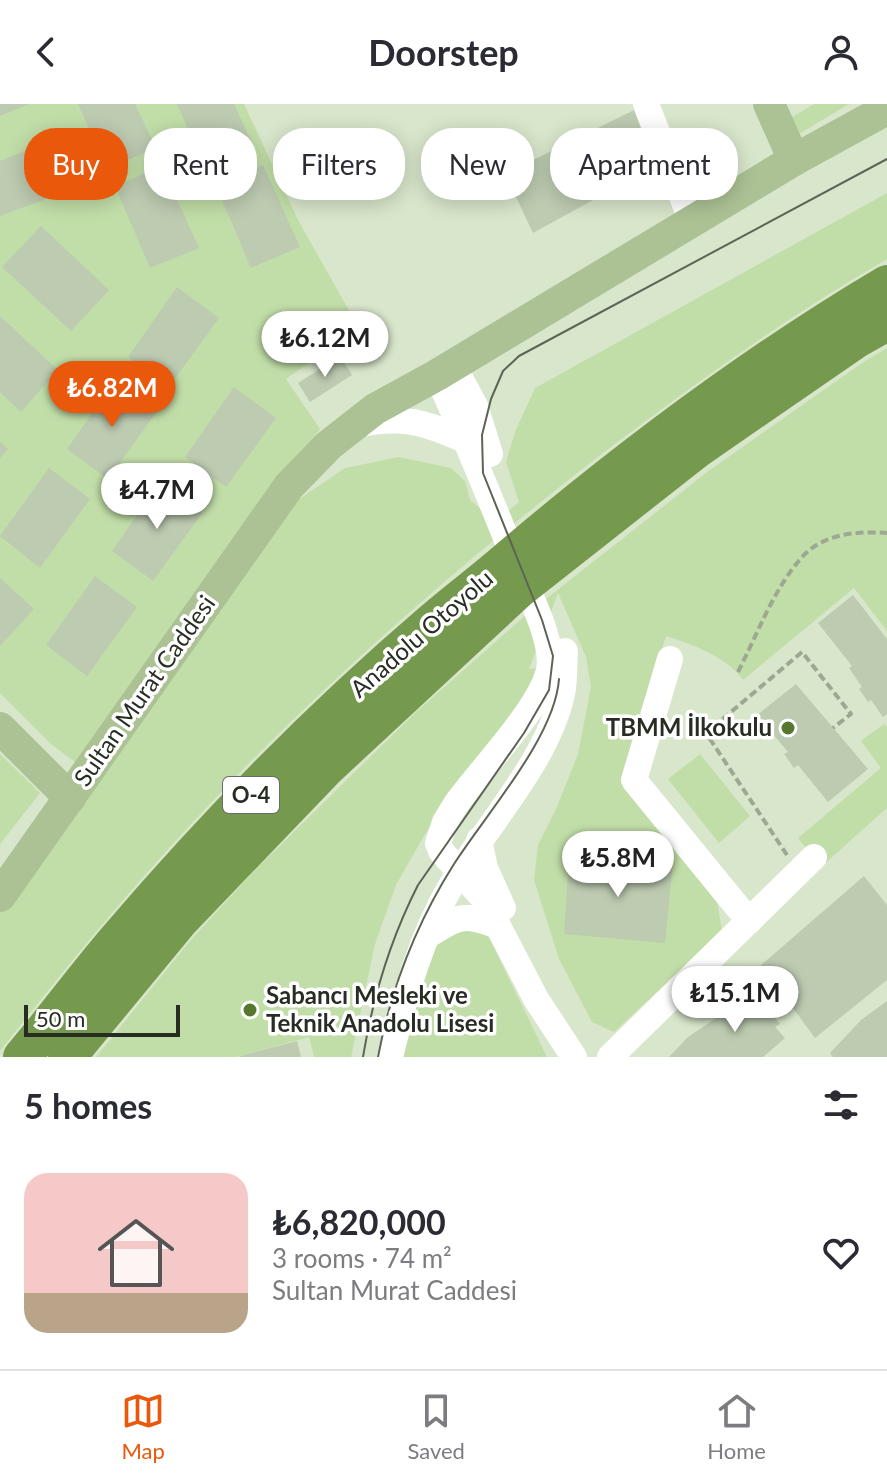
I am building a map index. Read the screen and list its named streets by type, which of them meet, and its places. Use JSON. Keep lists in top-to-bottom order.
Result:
{
  "streets": {
    "highway": ["Anadolu Otoyolu", "O-4"],
    "main road": ["Sultan Murat Caddesi"]
  },
  "places": ["TBMM İlkokulu", "Sabancı Mesleki ve Teknik Anadolu Lisesi"],
  "scale_bar": "50 m",
  "page": {
    "header": "Doorstep",
    "chip": [
      "Buy",
      "Rent",
      "Filters",
      "New",
      "Apartment"
    ],
    "price": [
      "₺6.12M",
      "₺6.82M",
      "₺4.7M",
      "₺5.8M",
      "₺15.1M"
    ],
    "scale": "50 m",
    "heading": "5 homes",
    "list": [
      {
        "name": "₺6,820,000",
        "note": "3 rooms · 74 m² · Sultan Murat Caddesi"
      }
    ],
    "tabs": ["Map", "Saved", "Home"]
  }
}
